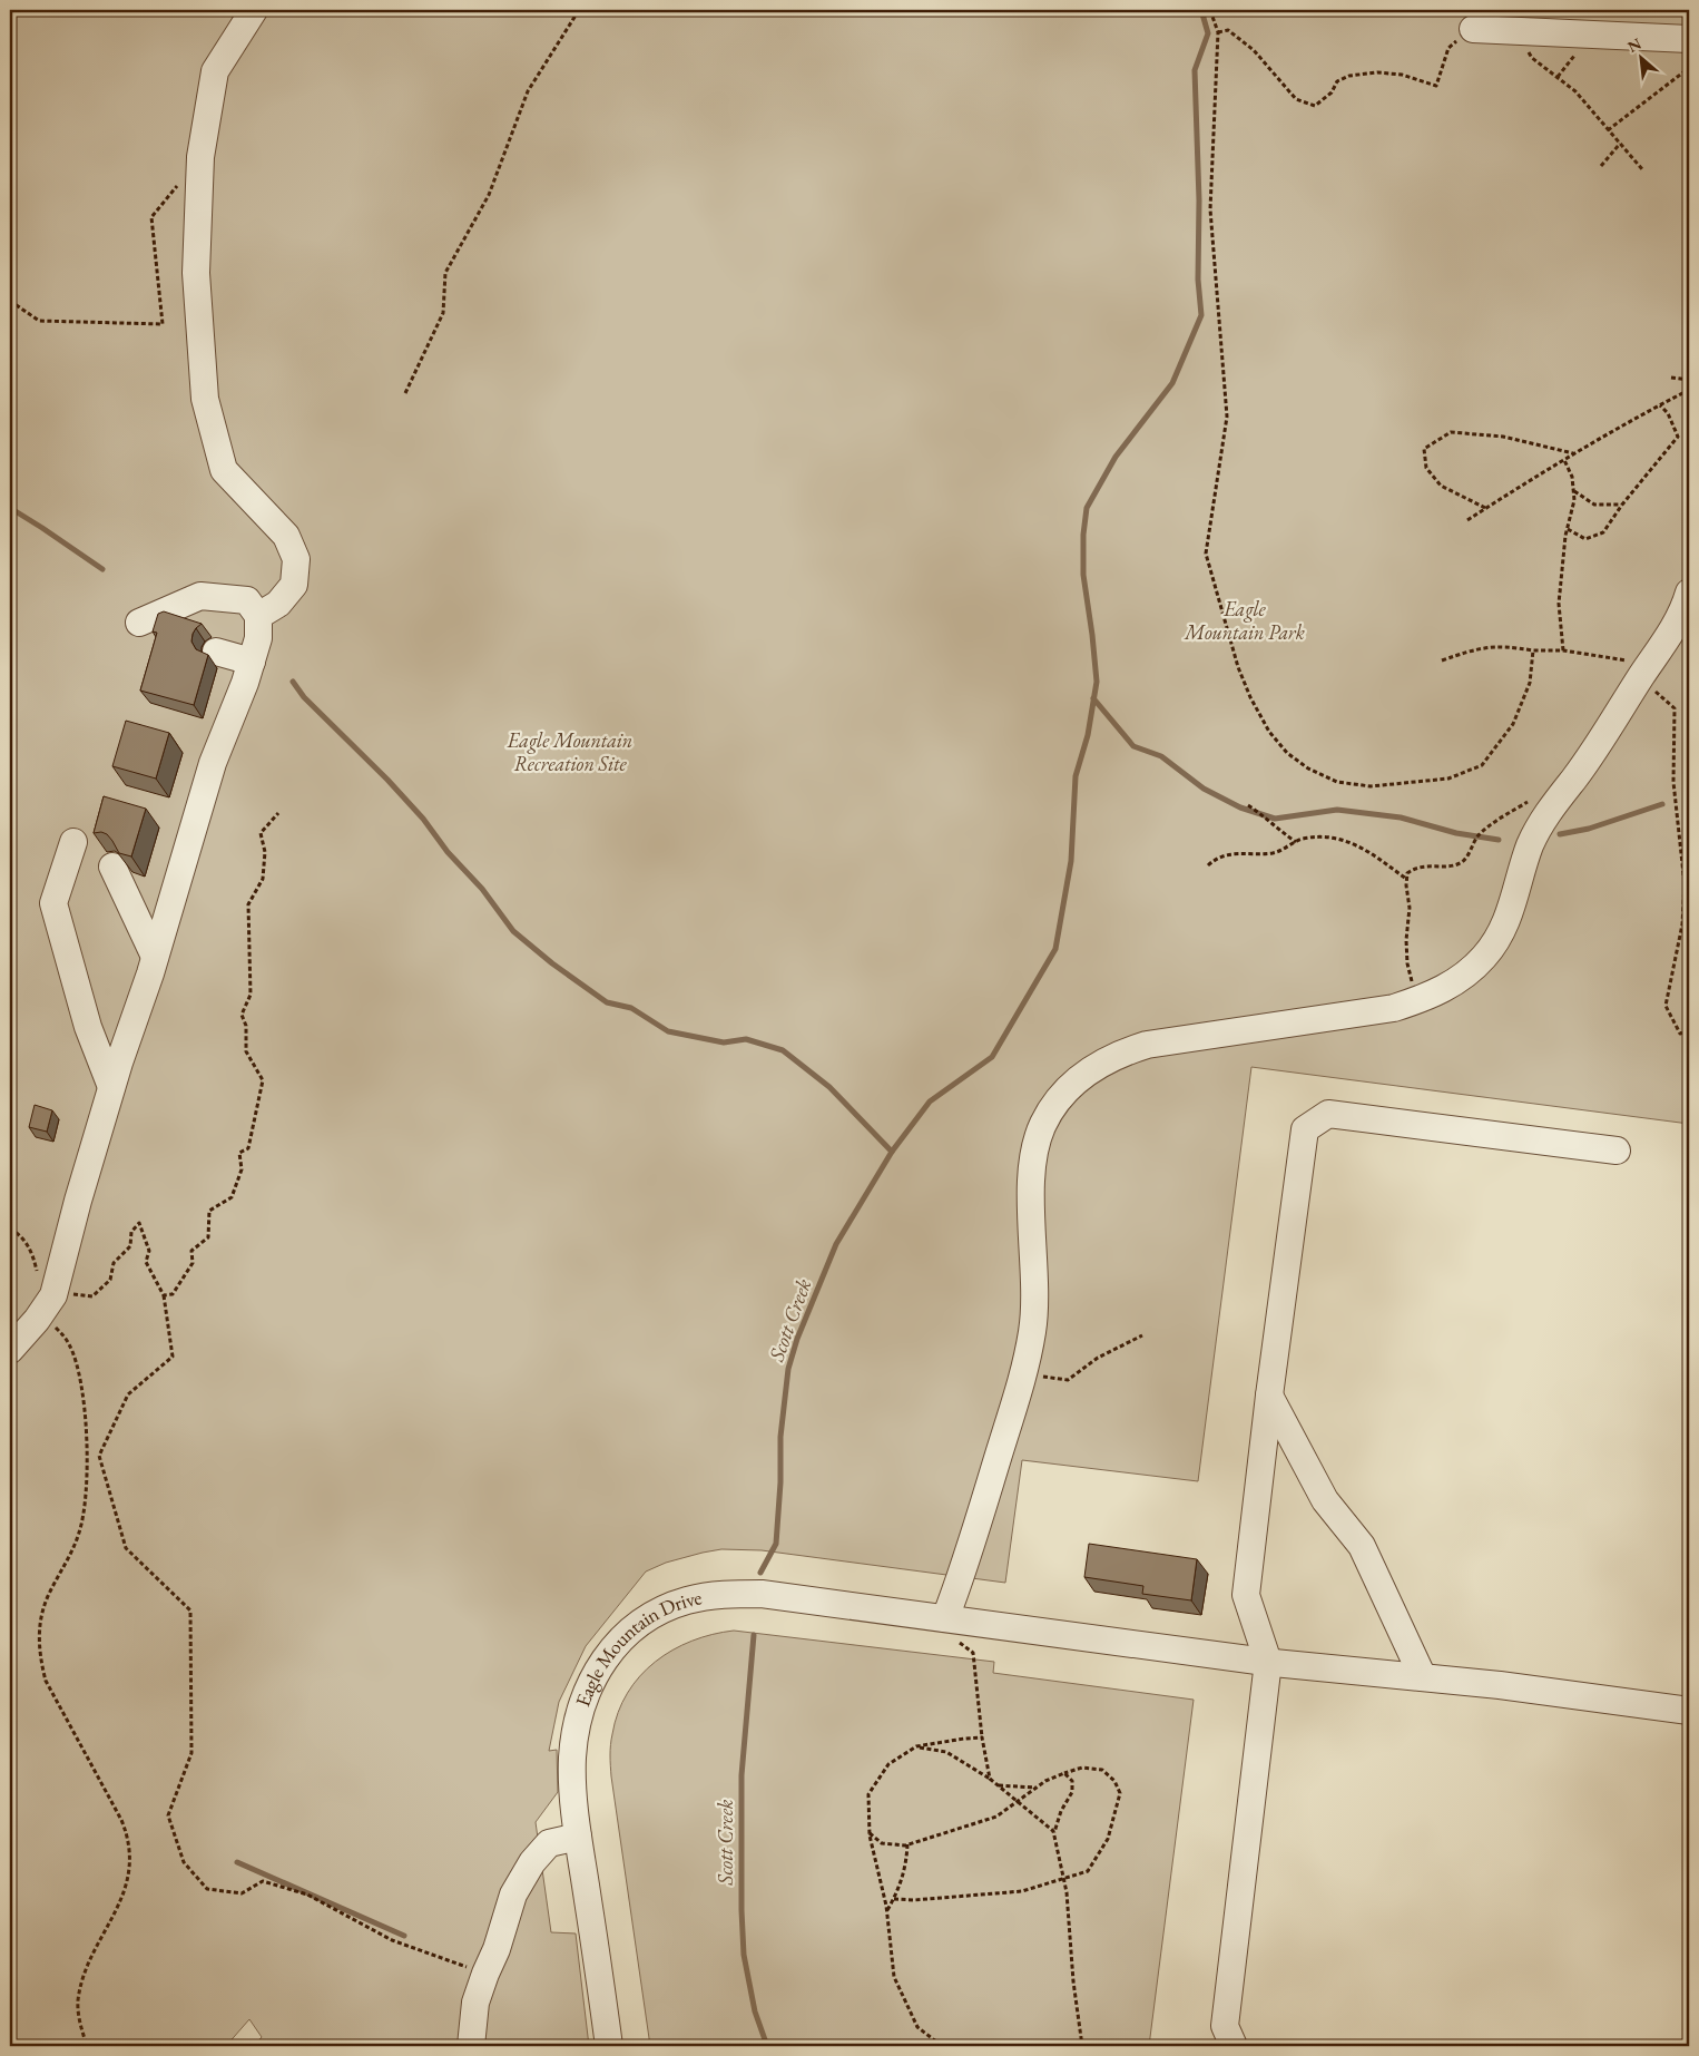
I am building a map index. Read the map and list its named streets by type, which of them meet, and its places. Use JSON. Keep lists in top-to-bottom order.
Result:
{
  "streets": {
    "street": ["Eagle Mountain Drive"]
  },
  "water": ["Scott Creek"],
  "parks": ["Eagle Mountain Park", "Eagle Mountain Recreation Site"],
  "north": "top left"
}
